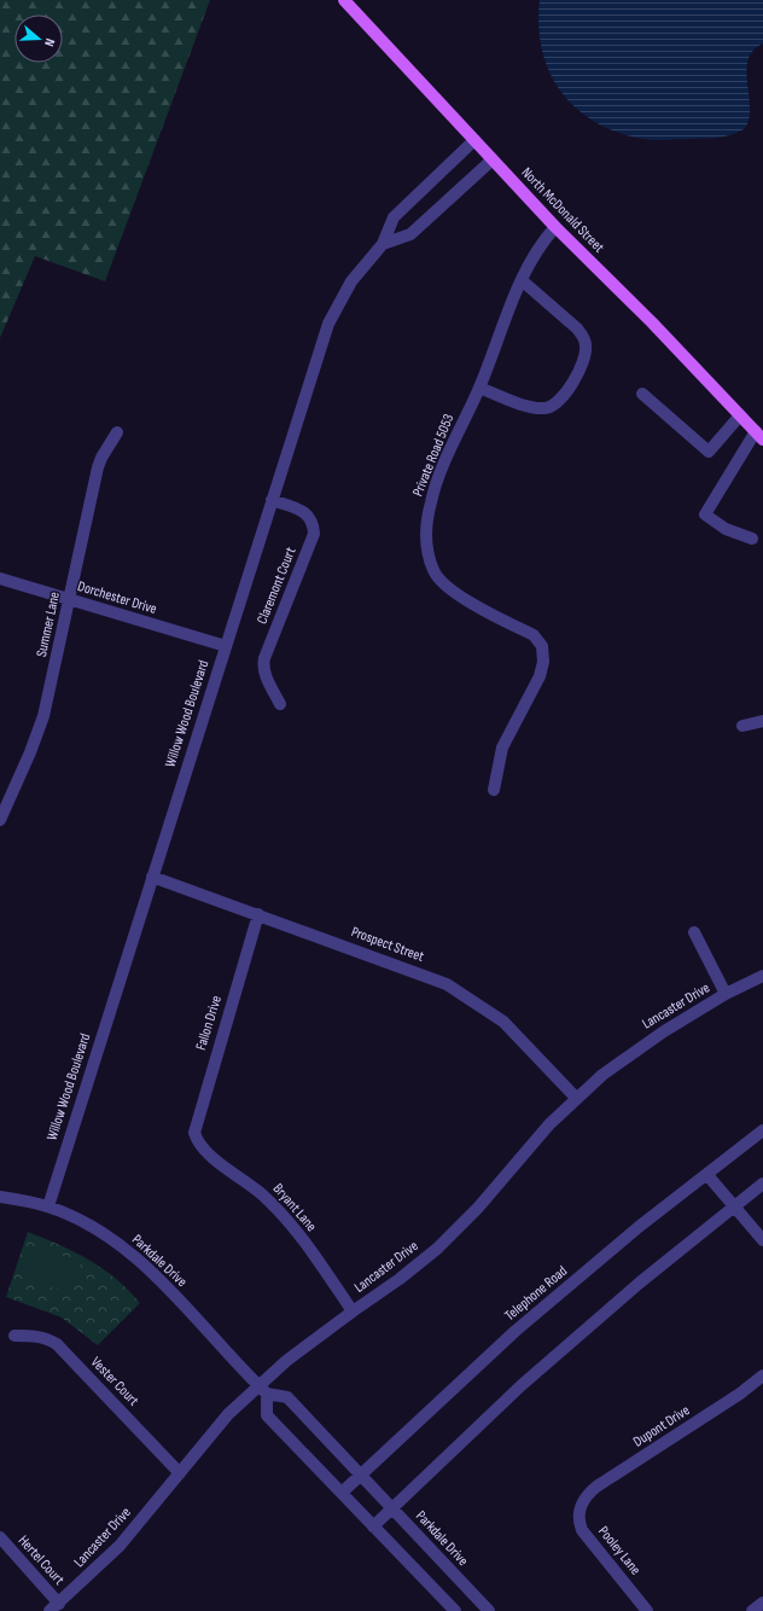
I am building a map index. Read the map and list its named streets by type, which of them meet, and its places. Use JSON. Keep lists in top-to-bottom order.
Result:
{
  "streets": {
    "main road": ["North McDonald Street"],
    "street": [
      "Private Road 5053",
      "Claremont Court",
      "Dorchester Drive",
      "Summer Lane",
      "Willow Wood Boulevard",
      "Prospect Street",
      "Lancaster Drive",
      "Fallon Drive",
      "Bryant Lane",
      "Parkdale Drive",
      "Telephone Road",
      "Vester Court",
      "Dupont Drive",
      "Pooley Lane",
      "Hertel Court"
    ]
  },
  "crossings": [
    ["North McDonald Street", "Private Road 5053"],
    ["North McDonald Street", "Willow Wood Boulevard"],
    ["Claremont Court", "Willow Wood Boulevard"],
    ["Dorchester Drive", "Summer Lane"],
    ["Dorchester Drive", "Willow Wood Boulevard"],
    ["Willow Wood Boulevard", "Prospect Street"],
    ["Willow Wood Boulevard", "Parkdale Drive"],
    ["Prospect Street", "Lancaster Drive"],
    ["Prospect Street", "Fallon Drive"],
    ["Lancaster Drive", "Bryant Lane"],
    ["Lancaster Drive", "Parkdale Drive"],
    ["Lancaster Drive", "Vester Court"],
    ["Lancaster Drive", "Hertel Court"],
    ["Fallon Drive", "Bryant Lane"],
    ["Parkdale Drive", "Telephone Road"],
    ["Dupont Drive", "Pooley Lane"]
  ],
  "north": "right"
}
